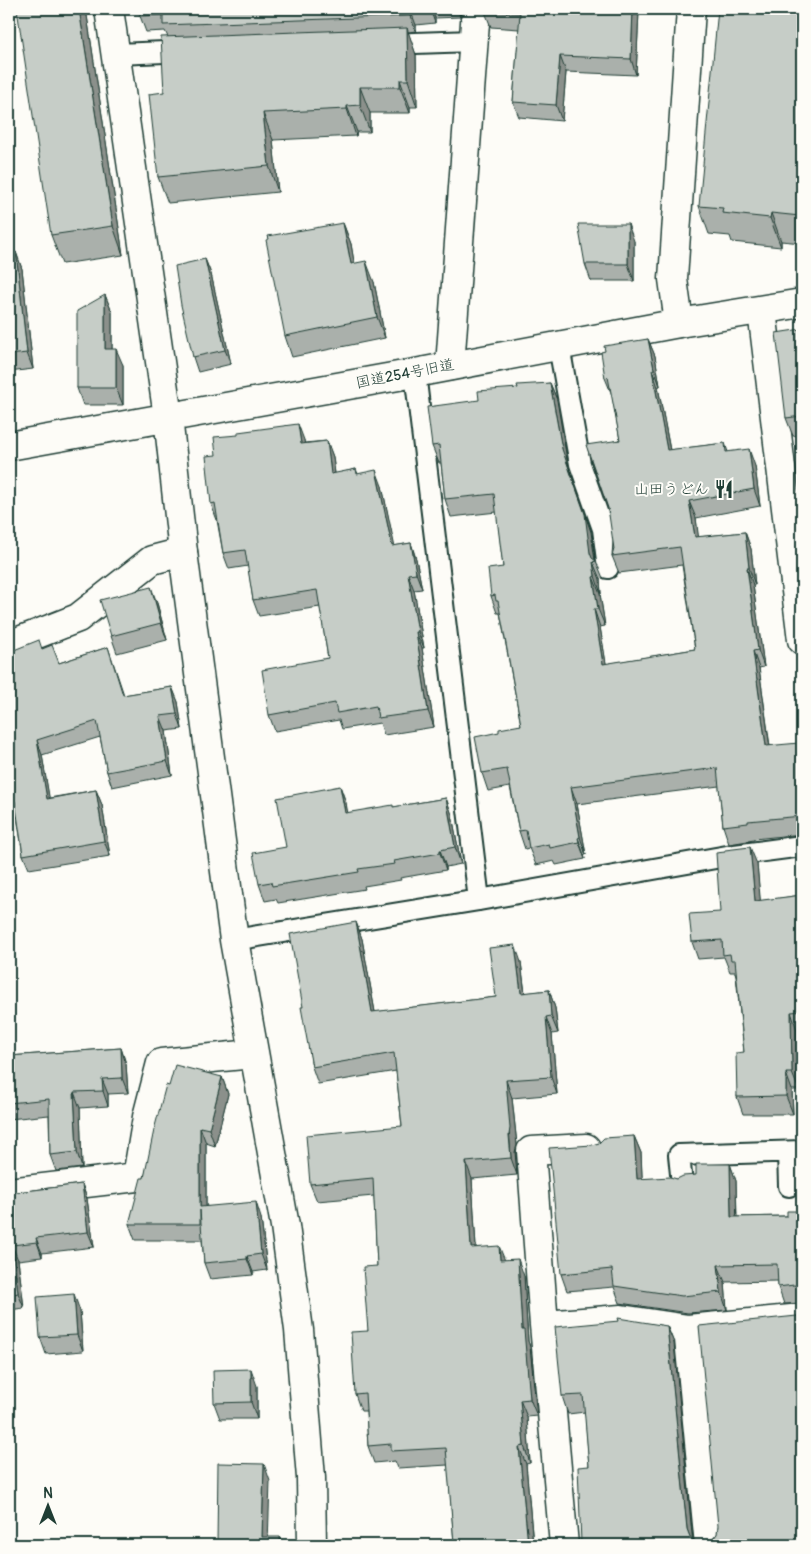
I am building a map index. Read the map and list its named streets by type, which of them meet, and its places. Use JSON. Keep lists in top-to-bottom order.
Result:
{
  "streets": {
    "street": ["国道254号旧道"]
  },
  "places": {
    "restaurant": ["山田うどん"]
  },
  "north": "top"
}
